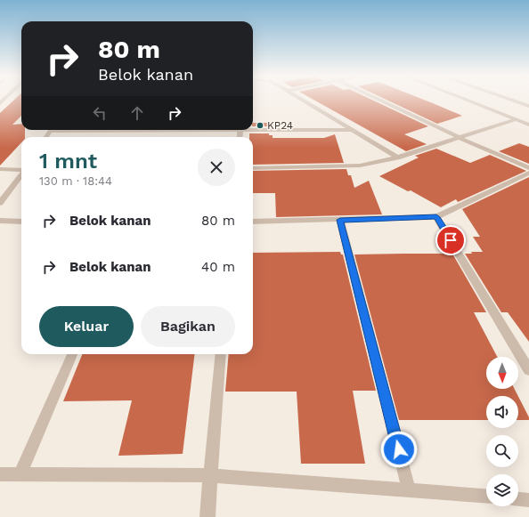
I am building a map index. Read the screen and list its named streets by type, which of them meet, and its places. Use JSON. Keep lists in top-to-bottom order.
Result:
{
  "places": ["KP24"],
  "north": "bottom",
  "page": {
    "turn": ["80 m", "Belok kanan"],
    "heading": ["1 mnt", "130 m · 18:44"],
    "list": [
      {
        "name": "Belok kanan",
        "value": "80 m"
      },
      {
        "name": "Belok kanan",
        "value": "40 m"
      }
    ],
    "buttons": ["Keluar", "Bagikan"]
  }
}
